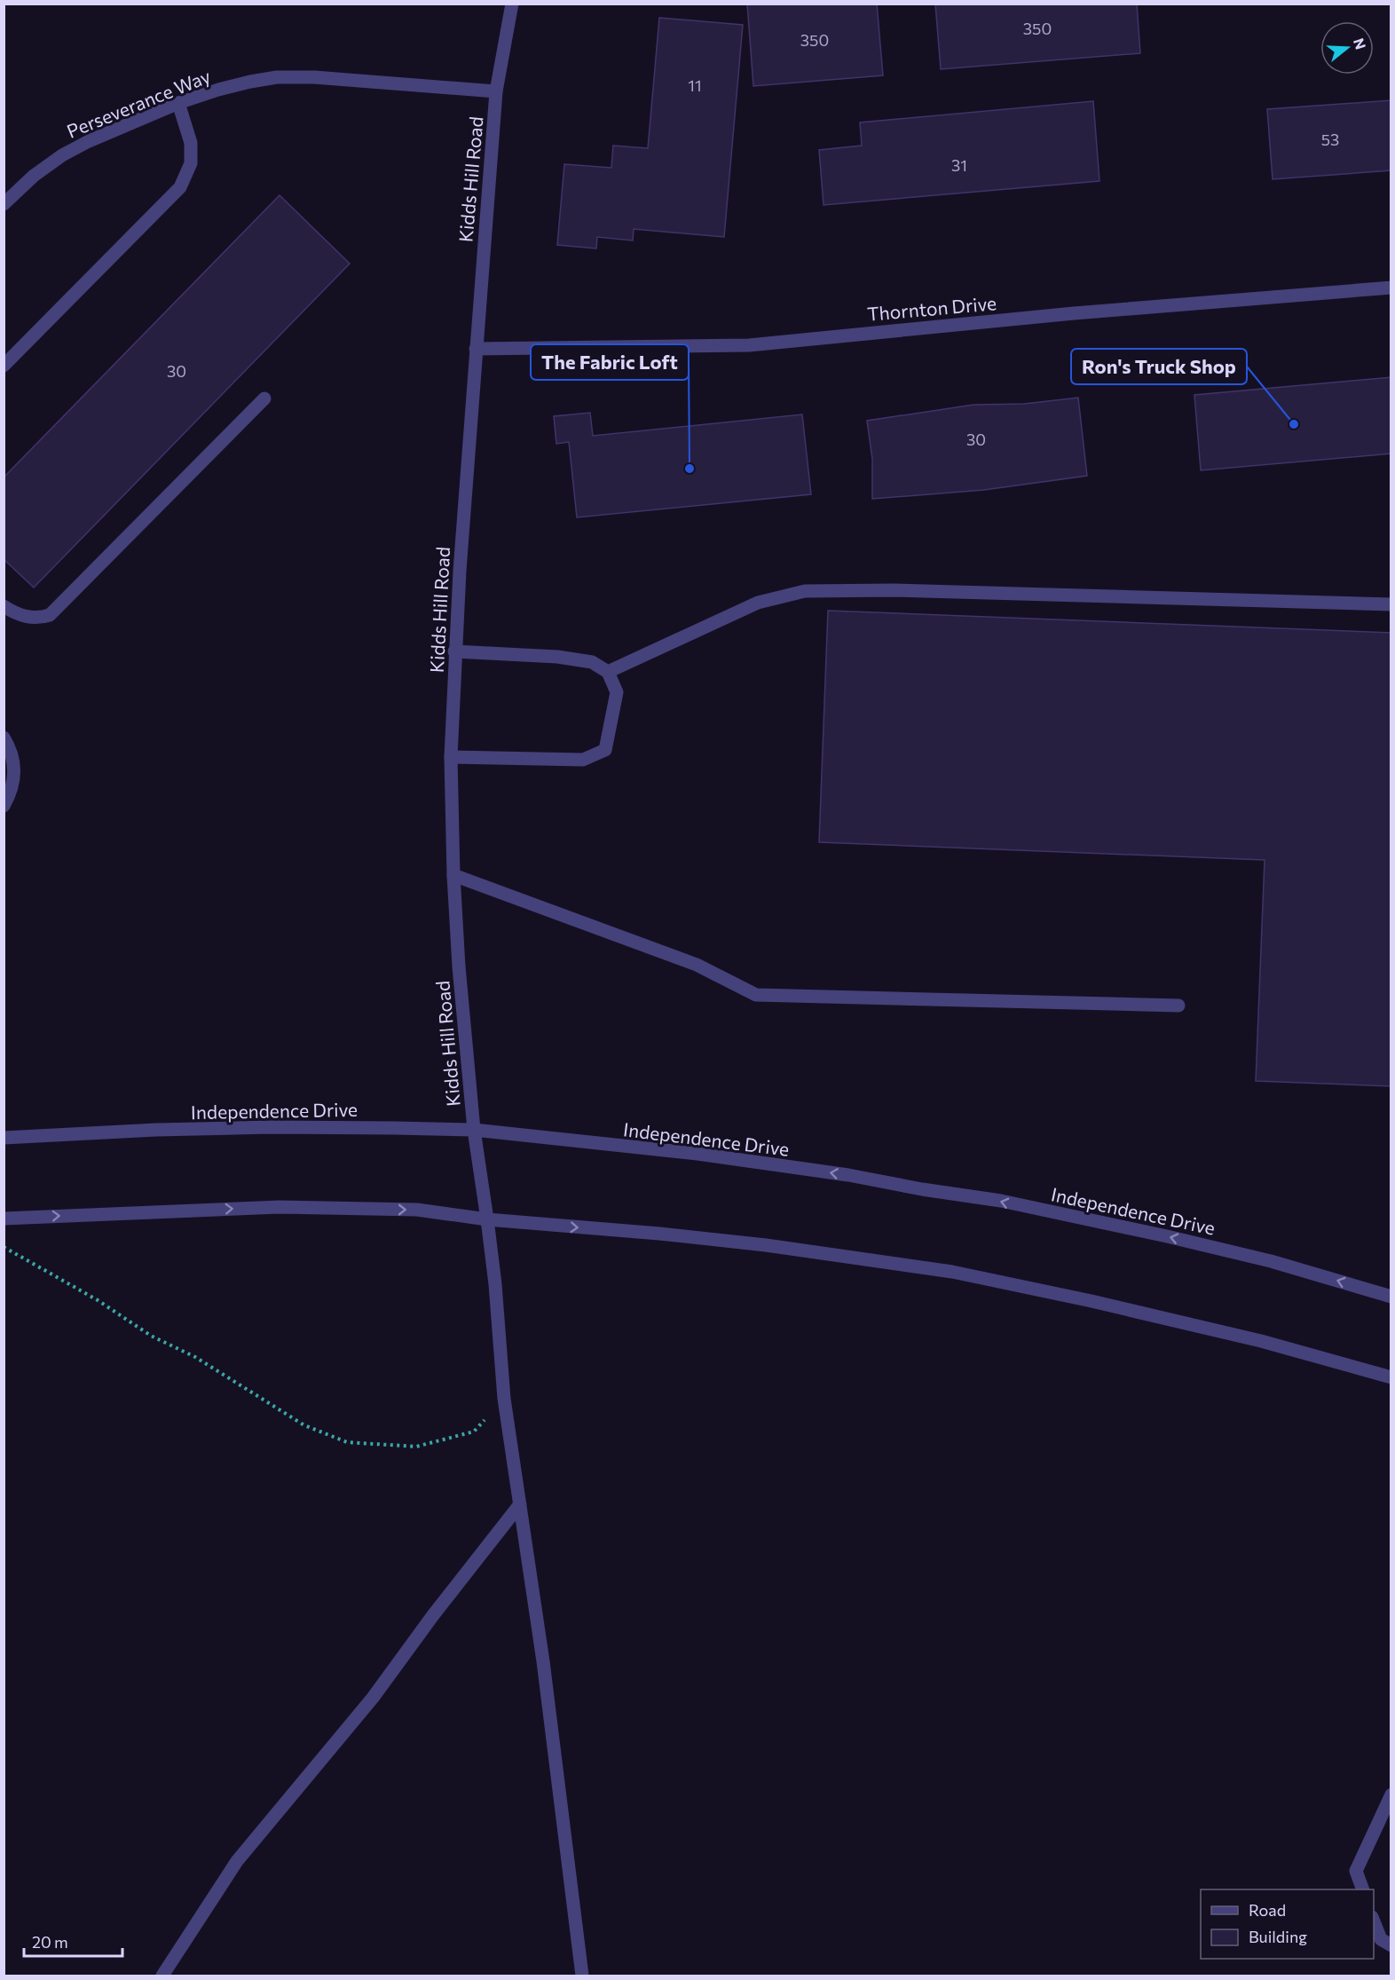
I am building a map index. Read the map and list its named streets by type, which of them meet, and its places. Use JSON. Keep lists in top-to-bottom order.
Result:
{
  "streets": {
    "street": [
      "Perseverance Way",
      "Kidds Hill Road",
      "Thornton Drive",
      "Independence Drive"
    ]
  },
  "crossings": [
    ["Perseverance Way", "Kidds Hill Road"],
    ["Kidds Hill Road", "Thornton Drive"],
    ["Kidds Hill Road", "Independence Drive"]
  ],
  "places": ["Ron's Truck Shop", "The Fabric Loft"],
  "house_numbers": [
    "350",
    "350",
    "11",
    "53",
    "31",
    "30",
    "30"
  ],
  "legend": ["Road", "Building"],
  "scale_bar": "20 m",
  "north": "right"
}
